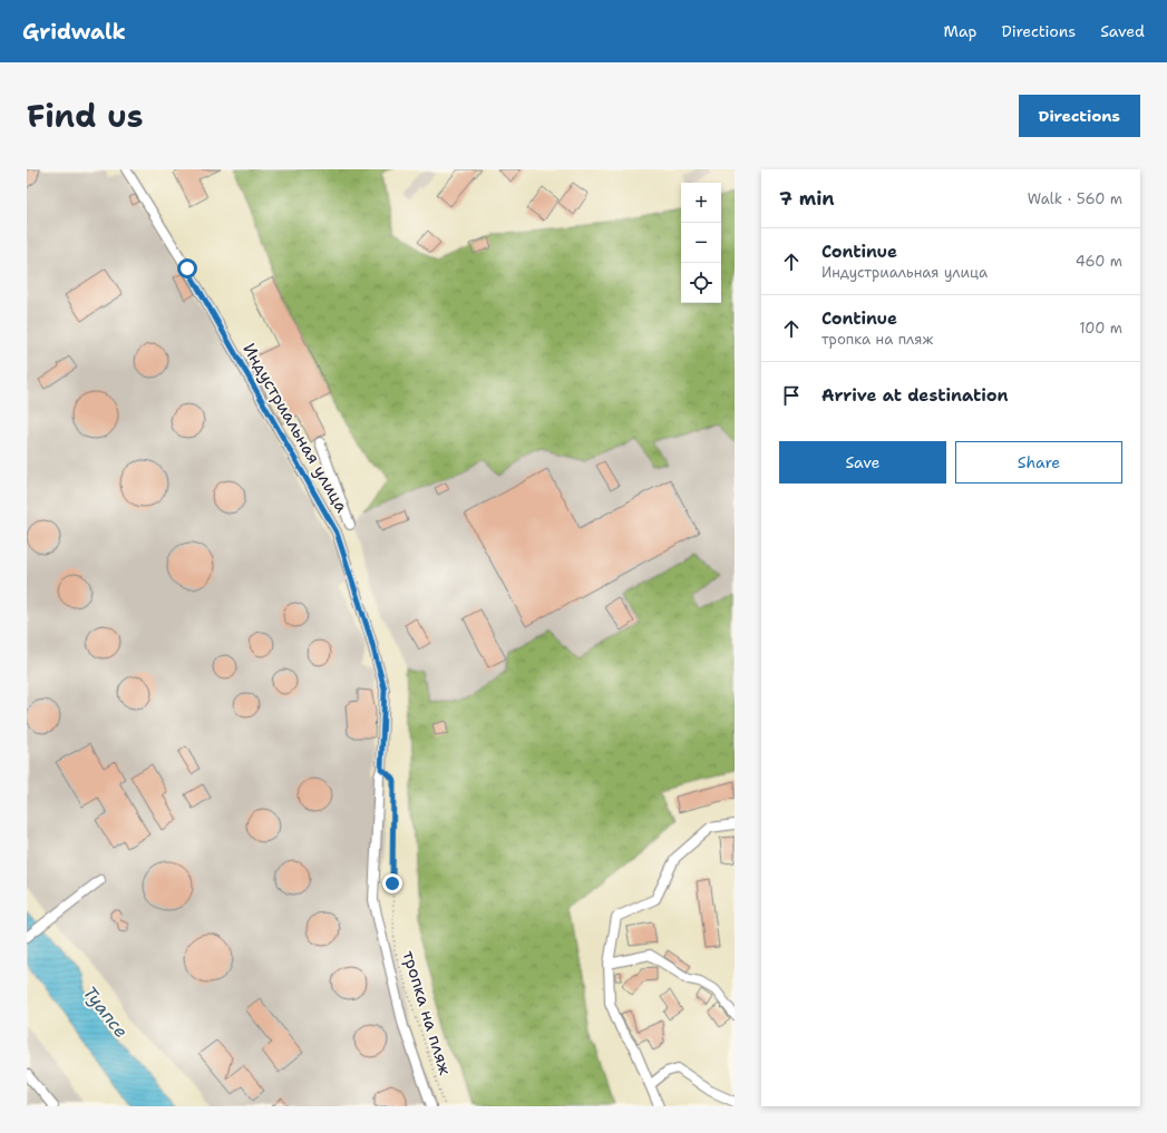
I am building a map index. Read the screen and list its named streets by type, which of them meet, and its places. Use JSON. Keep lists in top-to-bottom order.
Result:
{
  "streets": {
    "street": ["Индустриальная улица"],
    "path": ["тропка на пляж"]
  },
  "crossings": [
    ["Индустриальная улица", "тропка на пляж"]
  ],
  "water": ["Туапсе"],
  "page": {
    "header": "Gridwalk",
    "nav": ["Map", "Directions", "Saved"],
    "title": "Find us",
    "buttons": [
      "Directions",
      ["Save", "Share"]
    ],
    "heading": ["7 min", "Walk · 560 m"],
    "map_buttons": ["+", "−"],
    "list": [
      ["Continue", "Индустриальная улица", "460 m"],
      ["Continue", "тропка на пляж", "100 m"],
      "Arrive at destination"
    ]
  }
}
